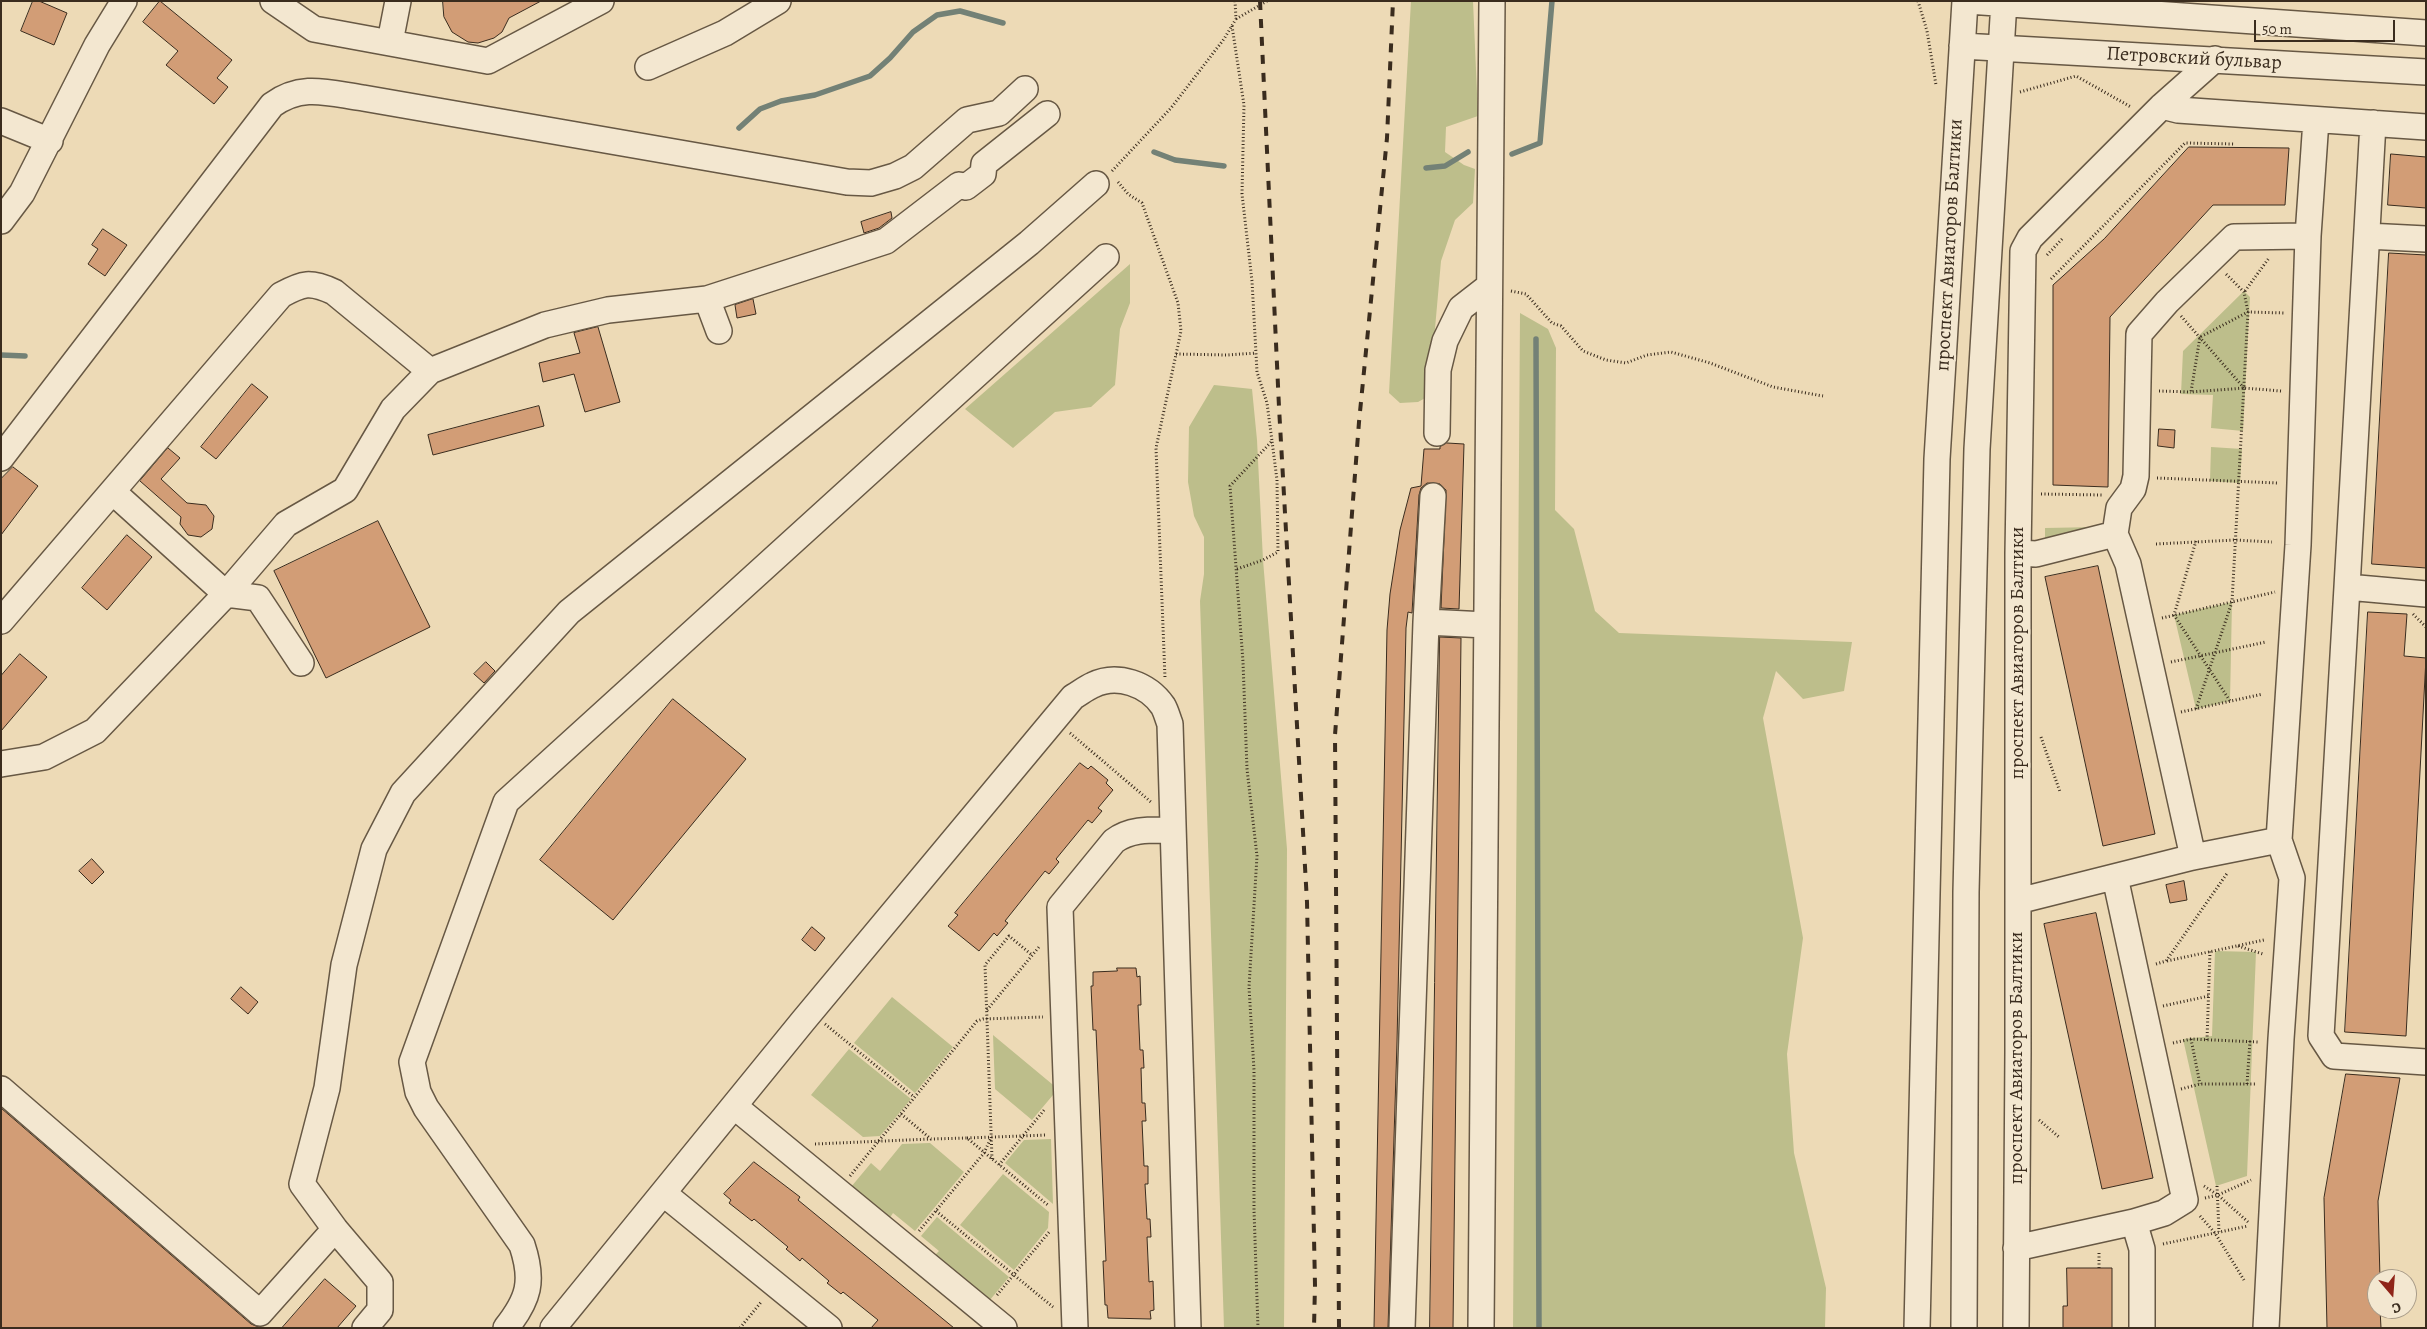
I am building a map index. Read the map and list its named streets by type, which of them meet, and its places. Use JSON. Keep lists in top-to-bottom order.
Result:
{
  "streets": {
    "street": ["Петровский бульвар", "проспект Авиаторов Балтики"]
  },
  "crossings": [
    ["Петровский бульвар", "проспект Авиаторов Балтики"]
  ],
  "scale_bar": "50 m",
  "north": "bottom"
}
